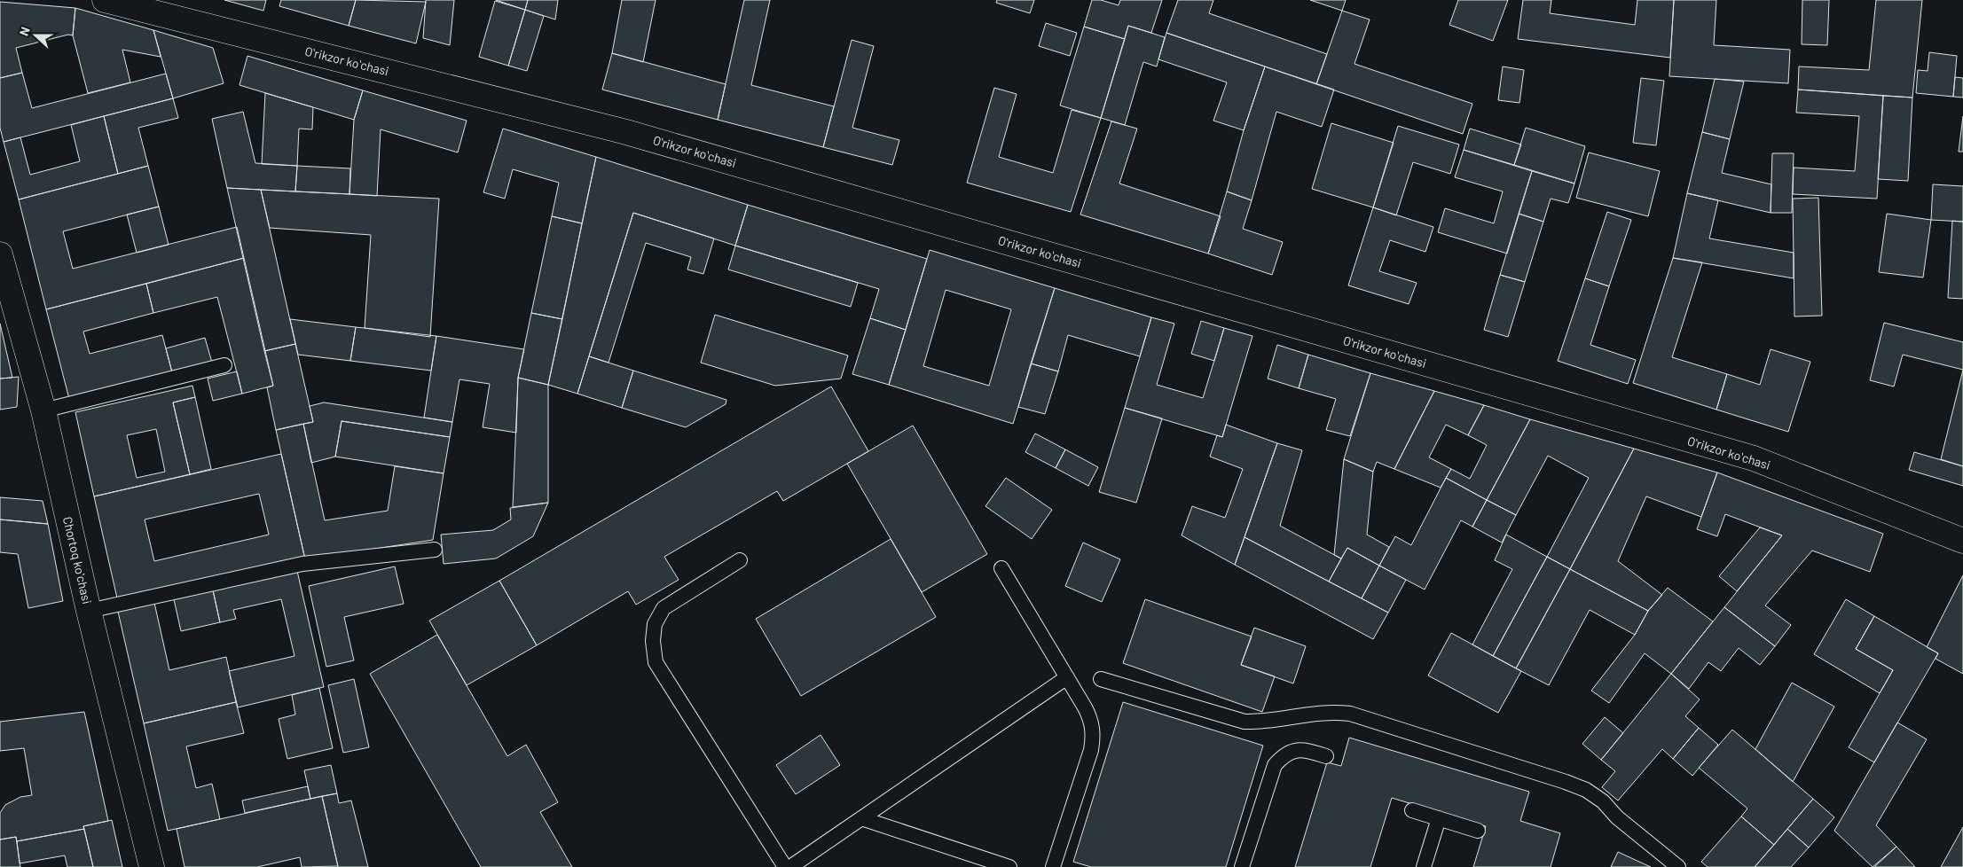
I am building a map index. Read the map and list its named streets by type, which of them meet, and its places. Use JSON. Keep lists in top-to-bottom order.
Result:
{
  "streets": {
    "main road": ["Oʻrikzor koʻchasi", "Chortoq koʻchasi"]
  },
  "north": "left"
}
